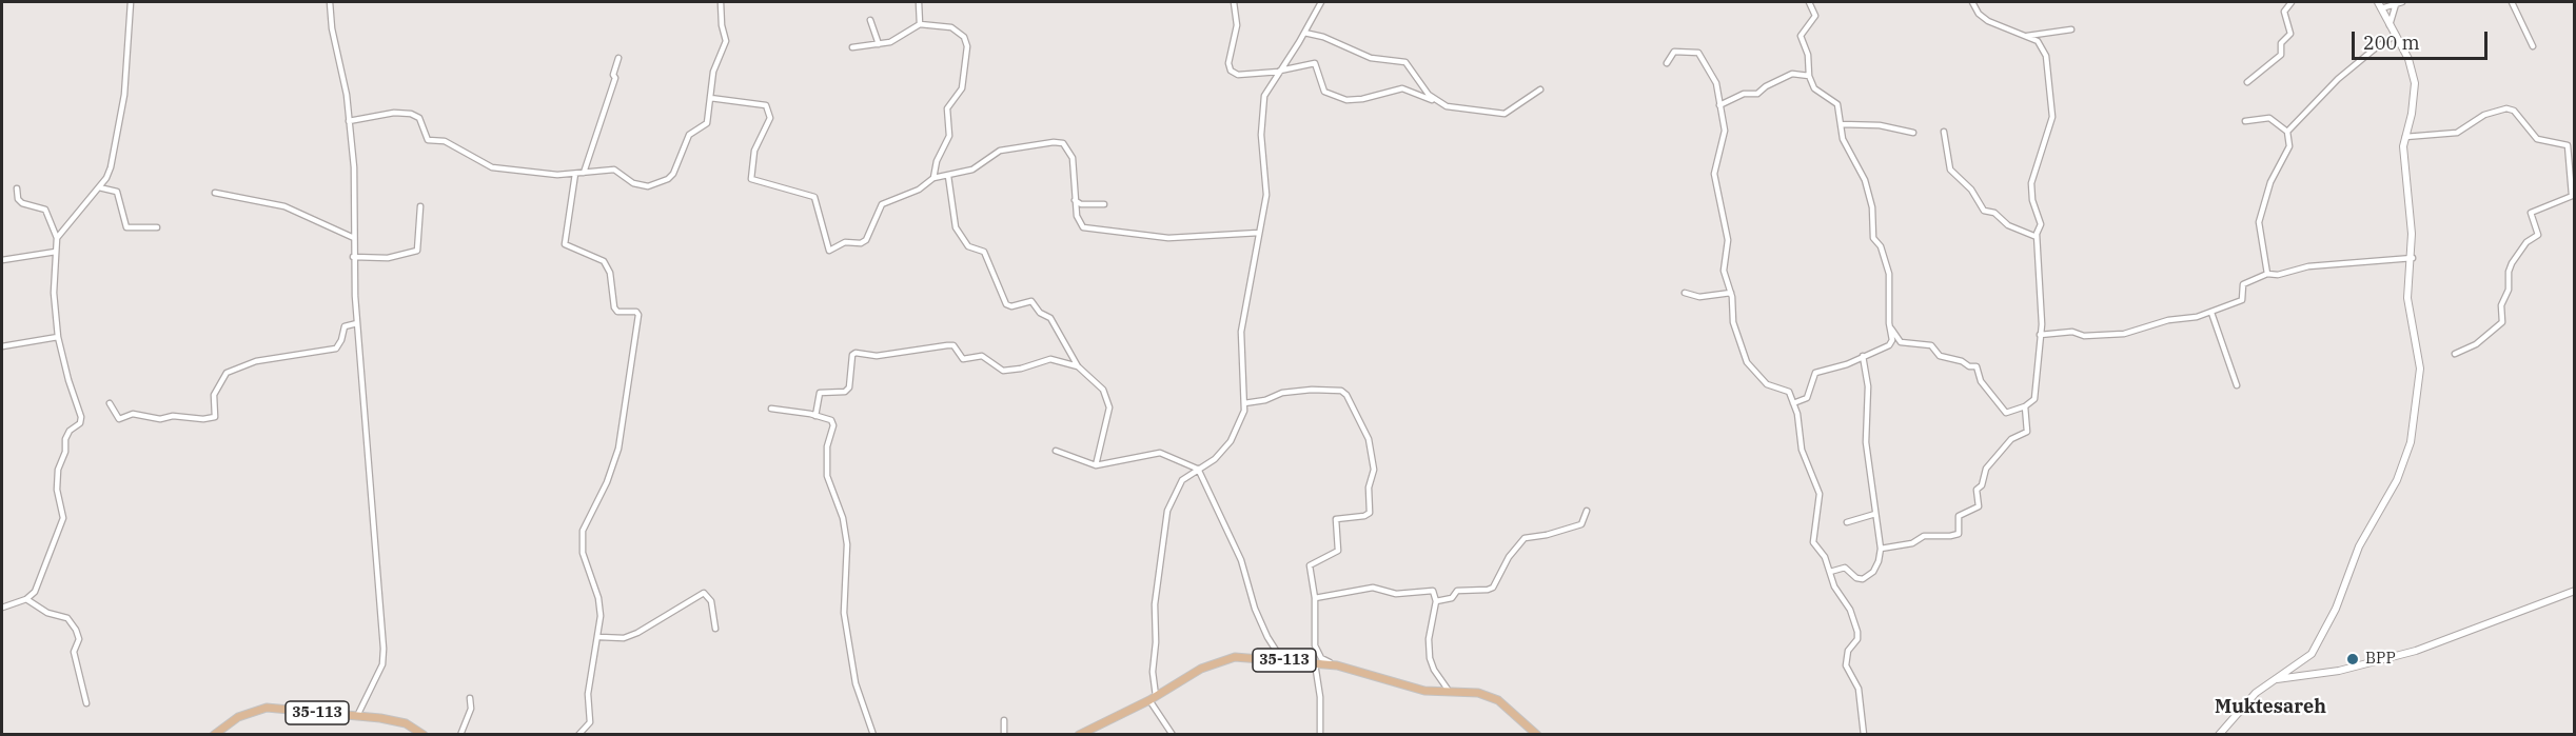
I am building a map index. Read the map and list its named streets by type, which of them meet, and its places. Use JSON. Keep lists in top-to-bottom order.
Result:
{
  "streets": {
    "main road": ["35-113"]
  },
  "districts": ["Muktesareh"],
  "places": ["BPP"],
  "scale_bar": "200 m"
}
